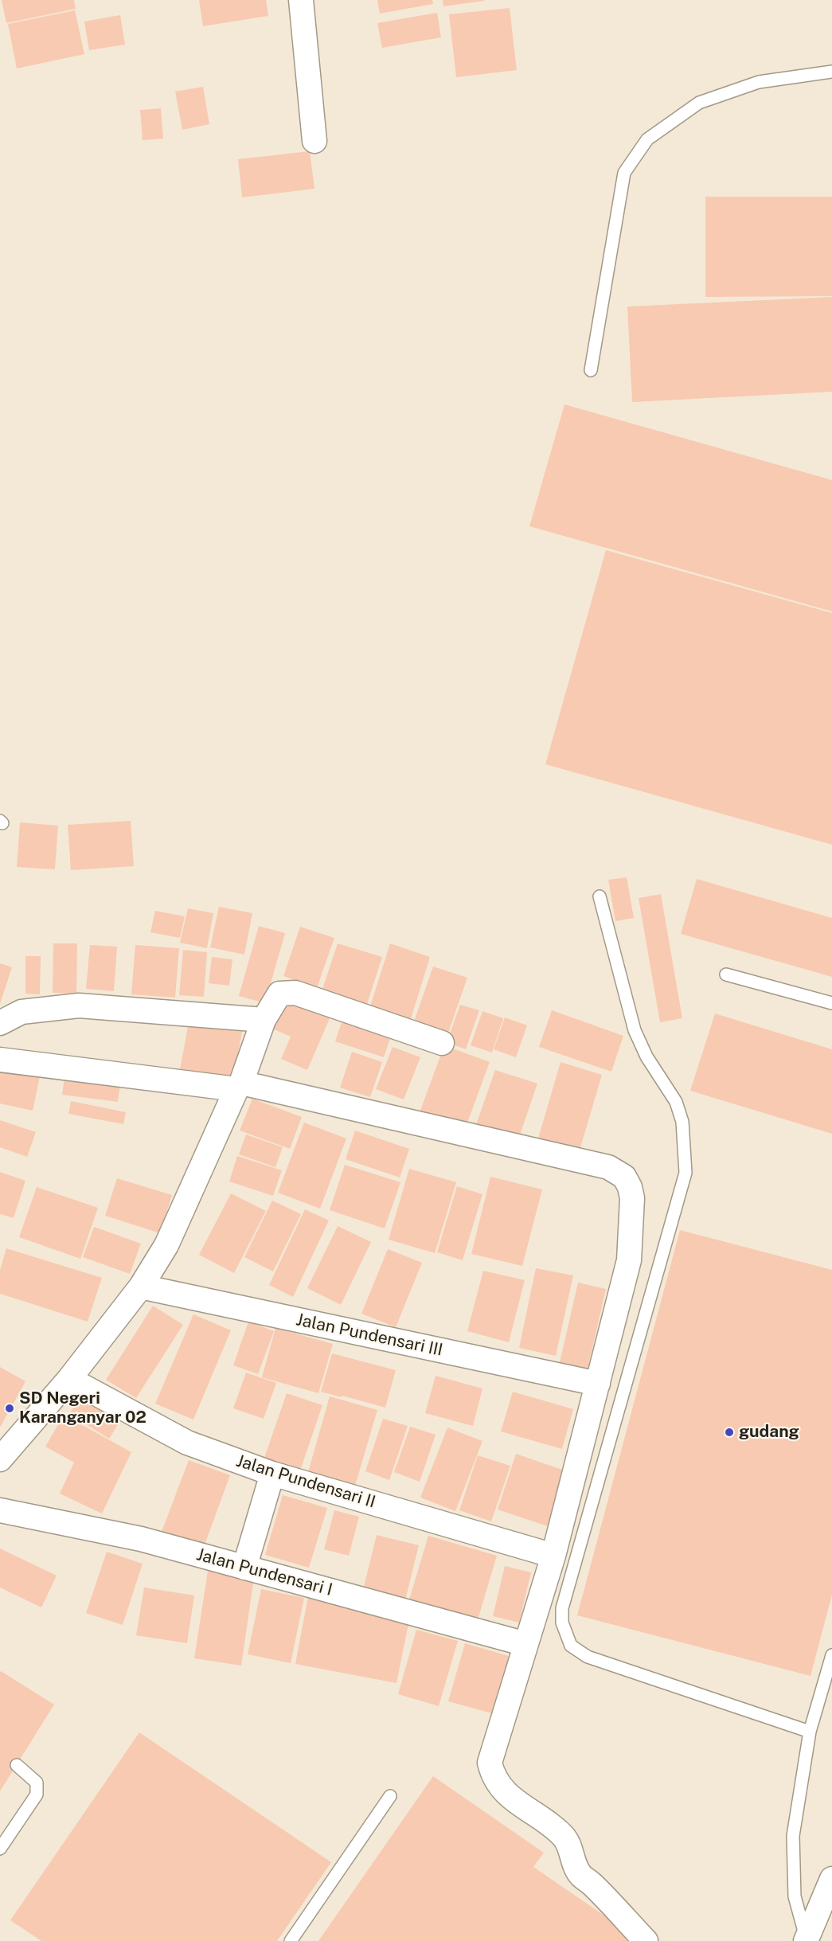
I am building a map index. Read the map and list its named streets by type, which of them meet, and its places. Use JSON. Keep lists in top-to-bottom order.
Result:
{
  "streets": {
    "street": ["Jalan Pundensari III", "Jalan Pundensari II", "Jalan Pundensari I"]
  },
  "places": ["SD Negeri Karanganyar 02", "gudang"]
}
